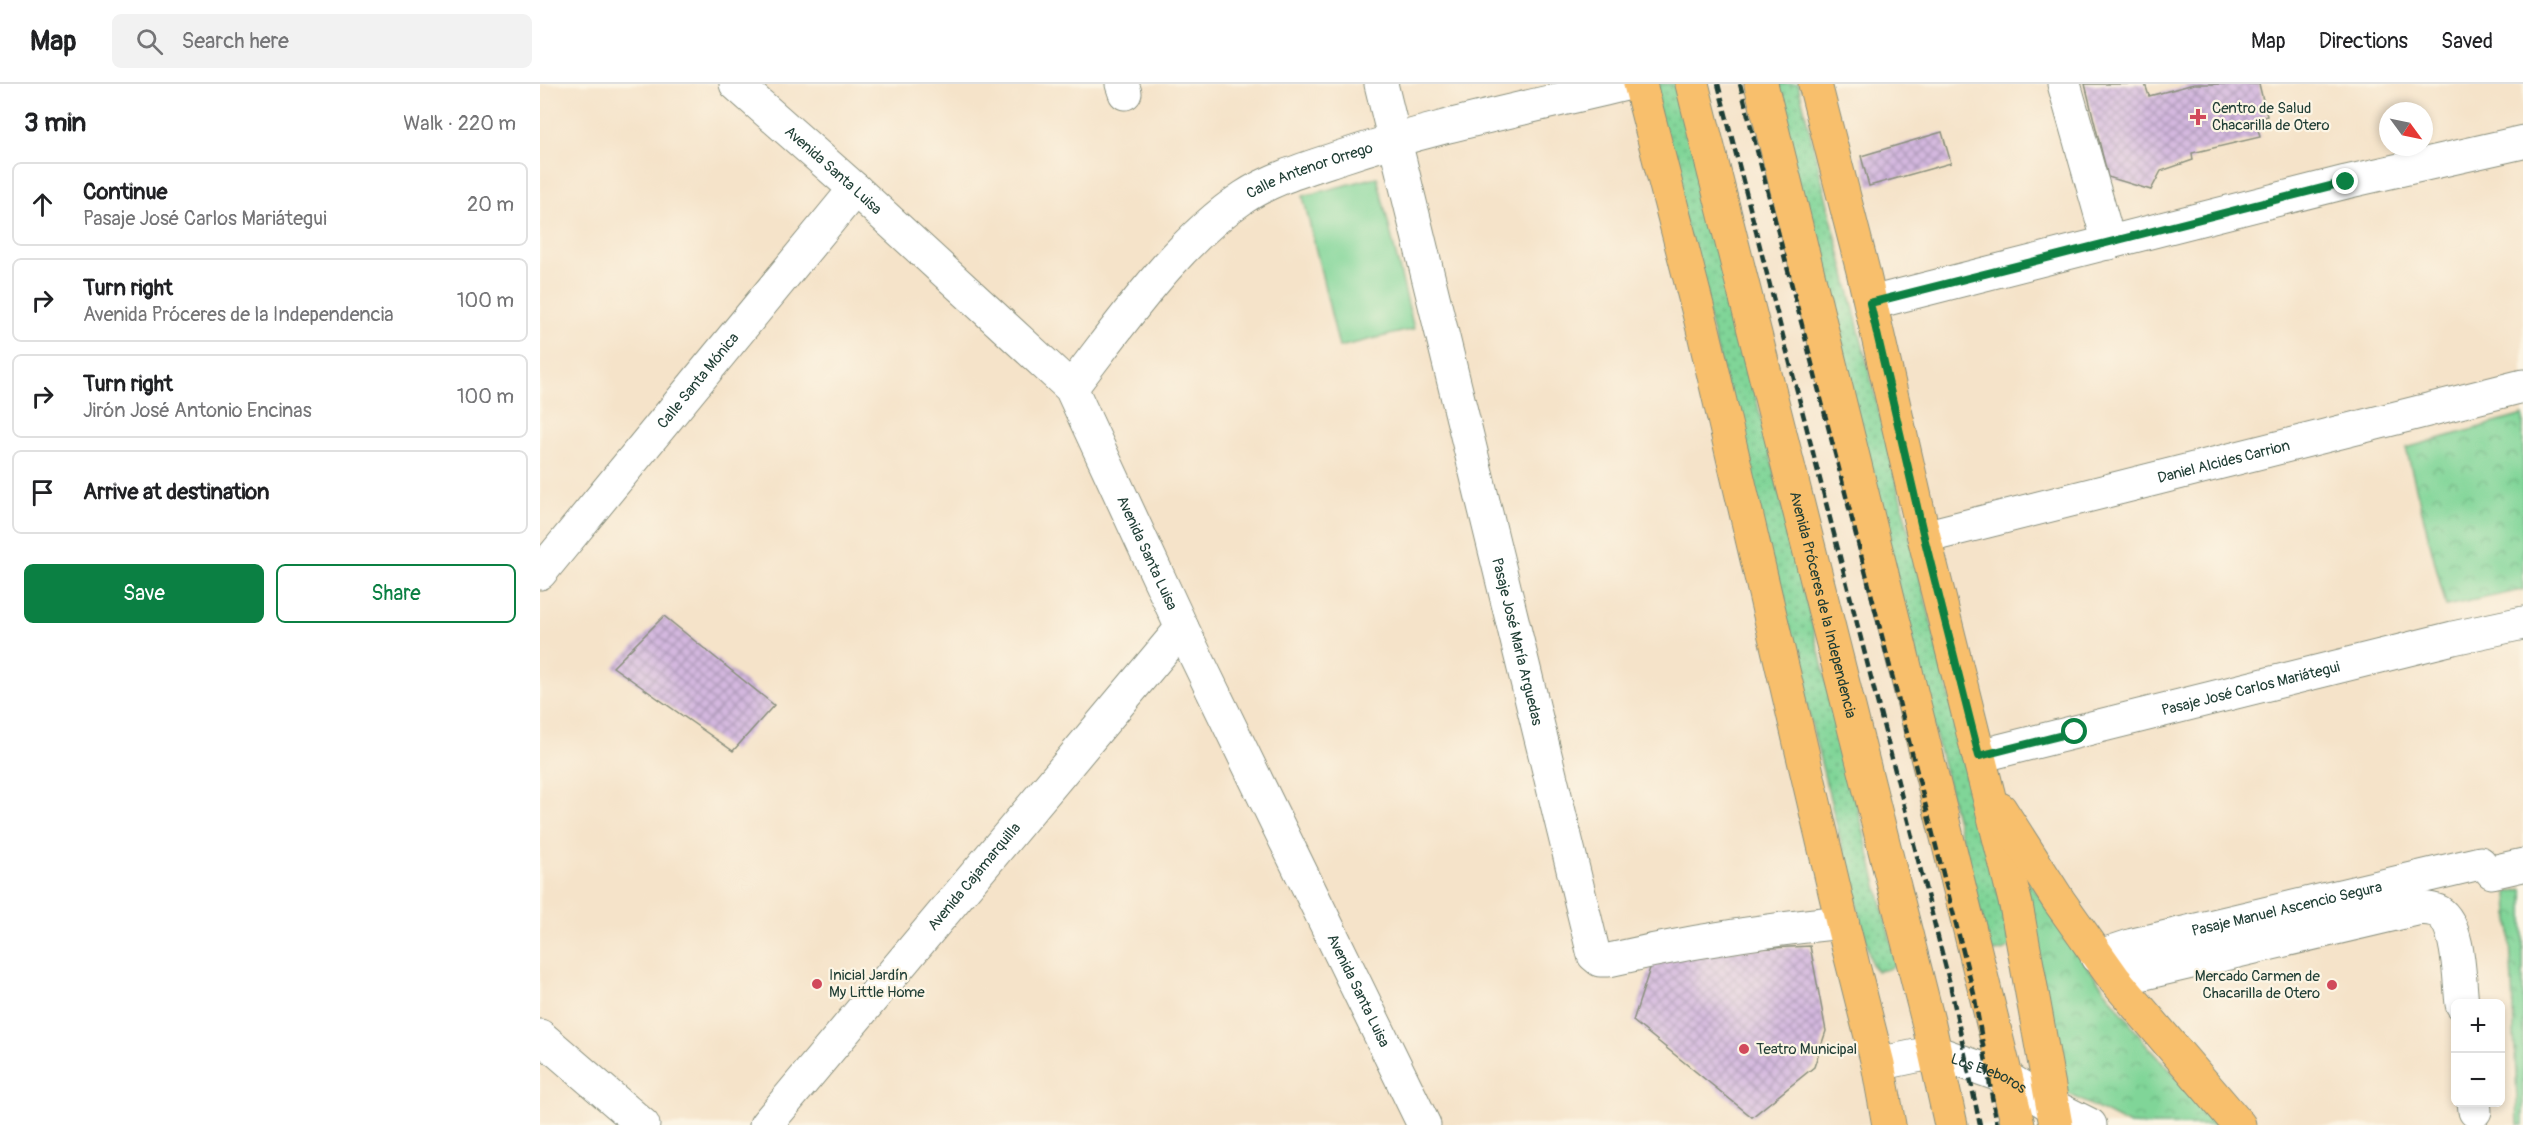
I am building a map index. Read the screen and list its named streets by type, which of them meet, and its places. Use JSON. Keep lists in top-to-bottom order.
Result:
{
  "streets": {
    "main road": ["Avenida Próceres de la Independencia"],
    "street": [
      "Avenida Santa Luisa",
      "Calle Antenor Orrego",
      "Calle Santa Mónica",
      "Daniel Alcides Carrion",
      "Pasaje José María Arguedas",
      "Pasaje José Carlos Mariátegui",
      "Avenida Cajamarquilla",
      "Pasaje Manuel Ascencio Segura",
      "Los Eleboros"
    ]
  },
  "crossings": [
    ["Avenida Santa Luisa", "Calle Antenor Orrego"],
    ["Avenida Santa Luisa", "Calle Santa Mónica"],
    ["Avenida Santa Luisa", "Avenida Cajamarquilla"],
    ["Calle Antenor Orrego", "Pasaje José María Arguedas"],
    ["Avenida Próceres de la Independencia", "Los Eleboros"]
  ],
  "places": {
    "health": ["Centro de Salud Chacarilla de Otero"],
    "other": ["Inicial Jardín My Little Home", "Mercado Carmen de Chacarilla de Otero", "Teatro Municipal"]
  },
  "north": "bottom right",
  "page": {
    "header": "Map",
    "search": "Search here",
    "nav": ["Map", "Directions", "Saved"],
    "heading": ["3 min", "Walk · 220 m"],
    "list": [
      ["Continue", "Pasaje José Carlos Mariátegui", "20 m"],
      ["Turn right", "Avenida Próceres de la Independencia", "100 m"],
      ["Turn right", "Jirón José Antonio Encinas", "100 m"],
      "Arrive at destination"
    ],
    "buttons": ["Save", "Share"],
    "map_buttons": ["+", "−"]
  }
}
